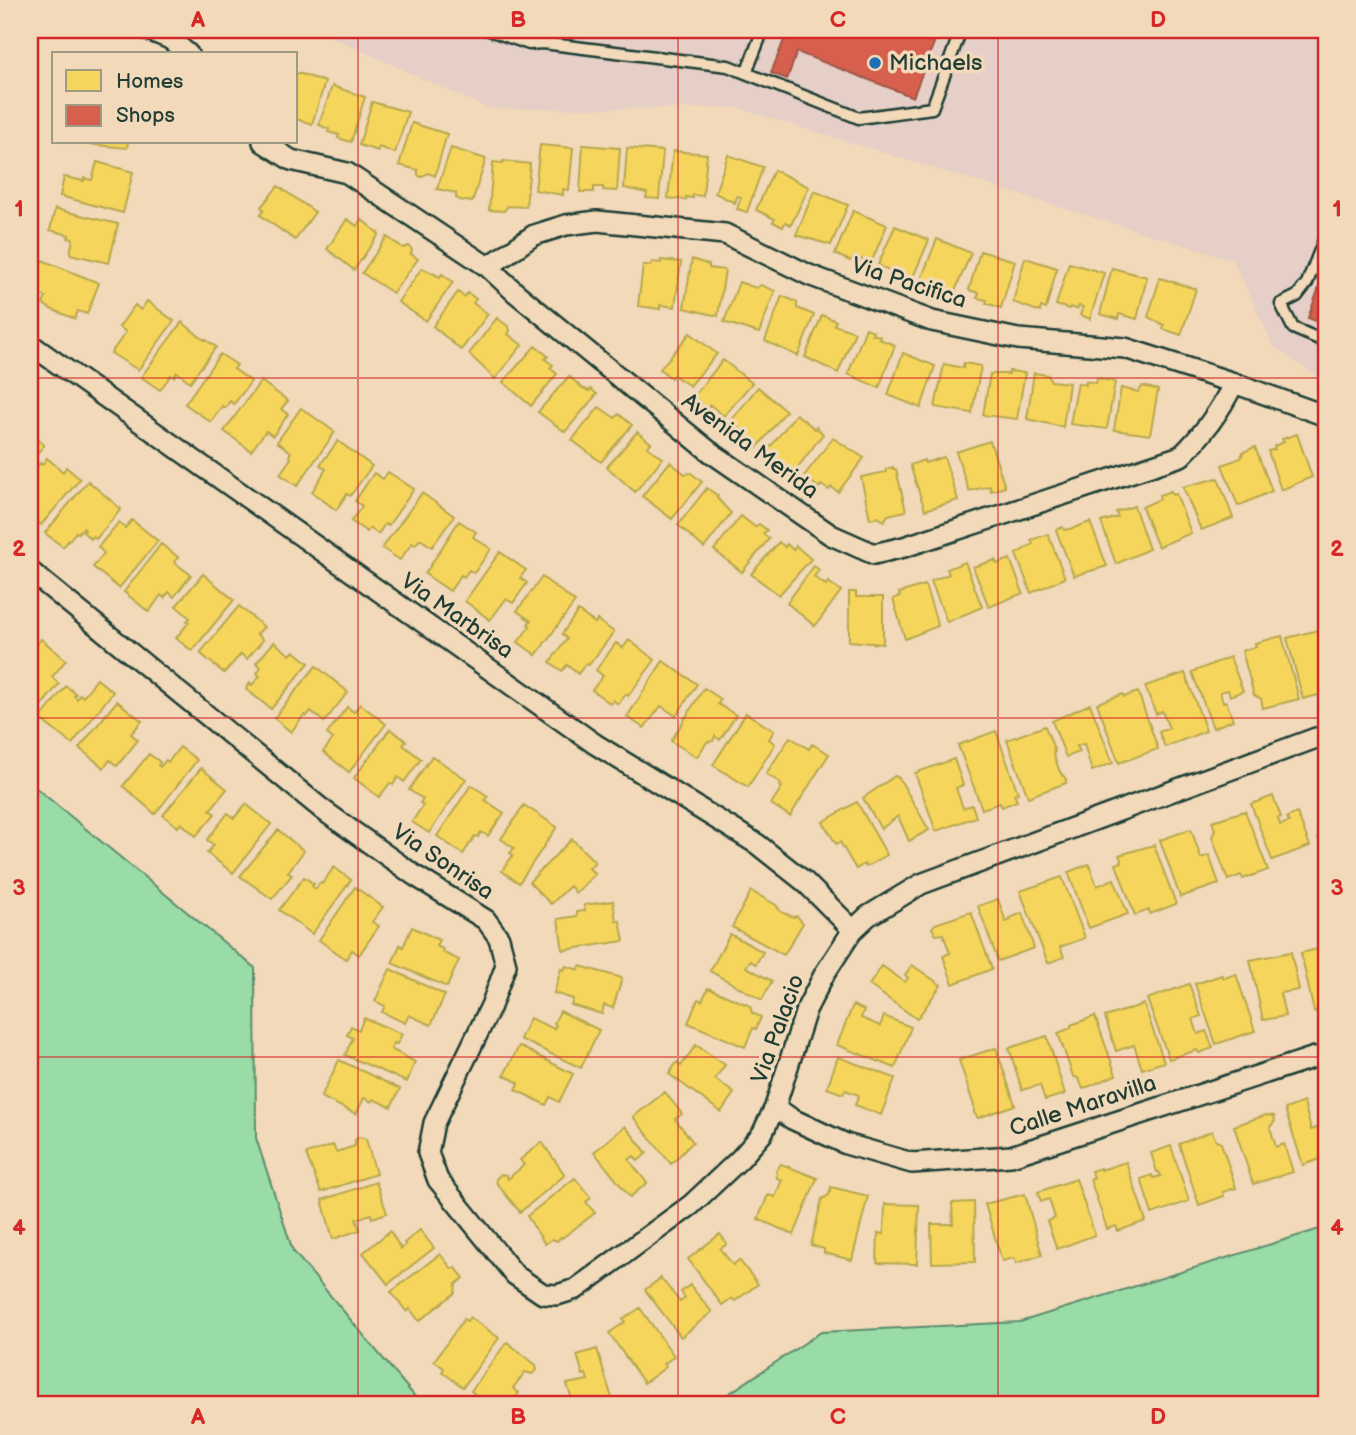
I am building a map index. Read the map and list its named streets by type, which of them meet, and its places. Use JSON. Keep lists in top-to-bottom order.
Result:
{
  "streets": {
    "street": [
      "Via Pacifica",
      "Avenida Merida",
      "Via Marbrisa",
      "Via Sonrisa",
      "Via Palacio",
      "Calle Maravilla"
    ]
  },
  "crossings": [
    ["Via Pacifica", "Avenida Merida"],
    ["Via Marbrisa", "Via Palacio"],
    ["Via Sonrisa", "Via Palacio"],
    ["Via Palacio", "Calle Maravilla"]
  ],
  "places": ["Michaels"],
  "legend": ["Homes", "Shops"],
  "grid": {
    "columns": [
      "A",
      "B",
      "C",
      "D"
    ],
    "rows": [
      "1",
      "2",
      "3",
      "4"
    ]
  }
}
